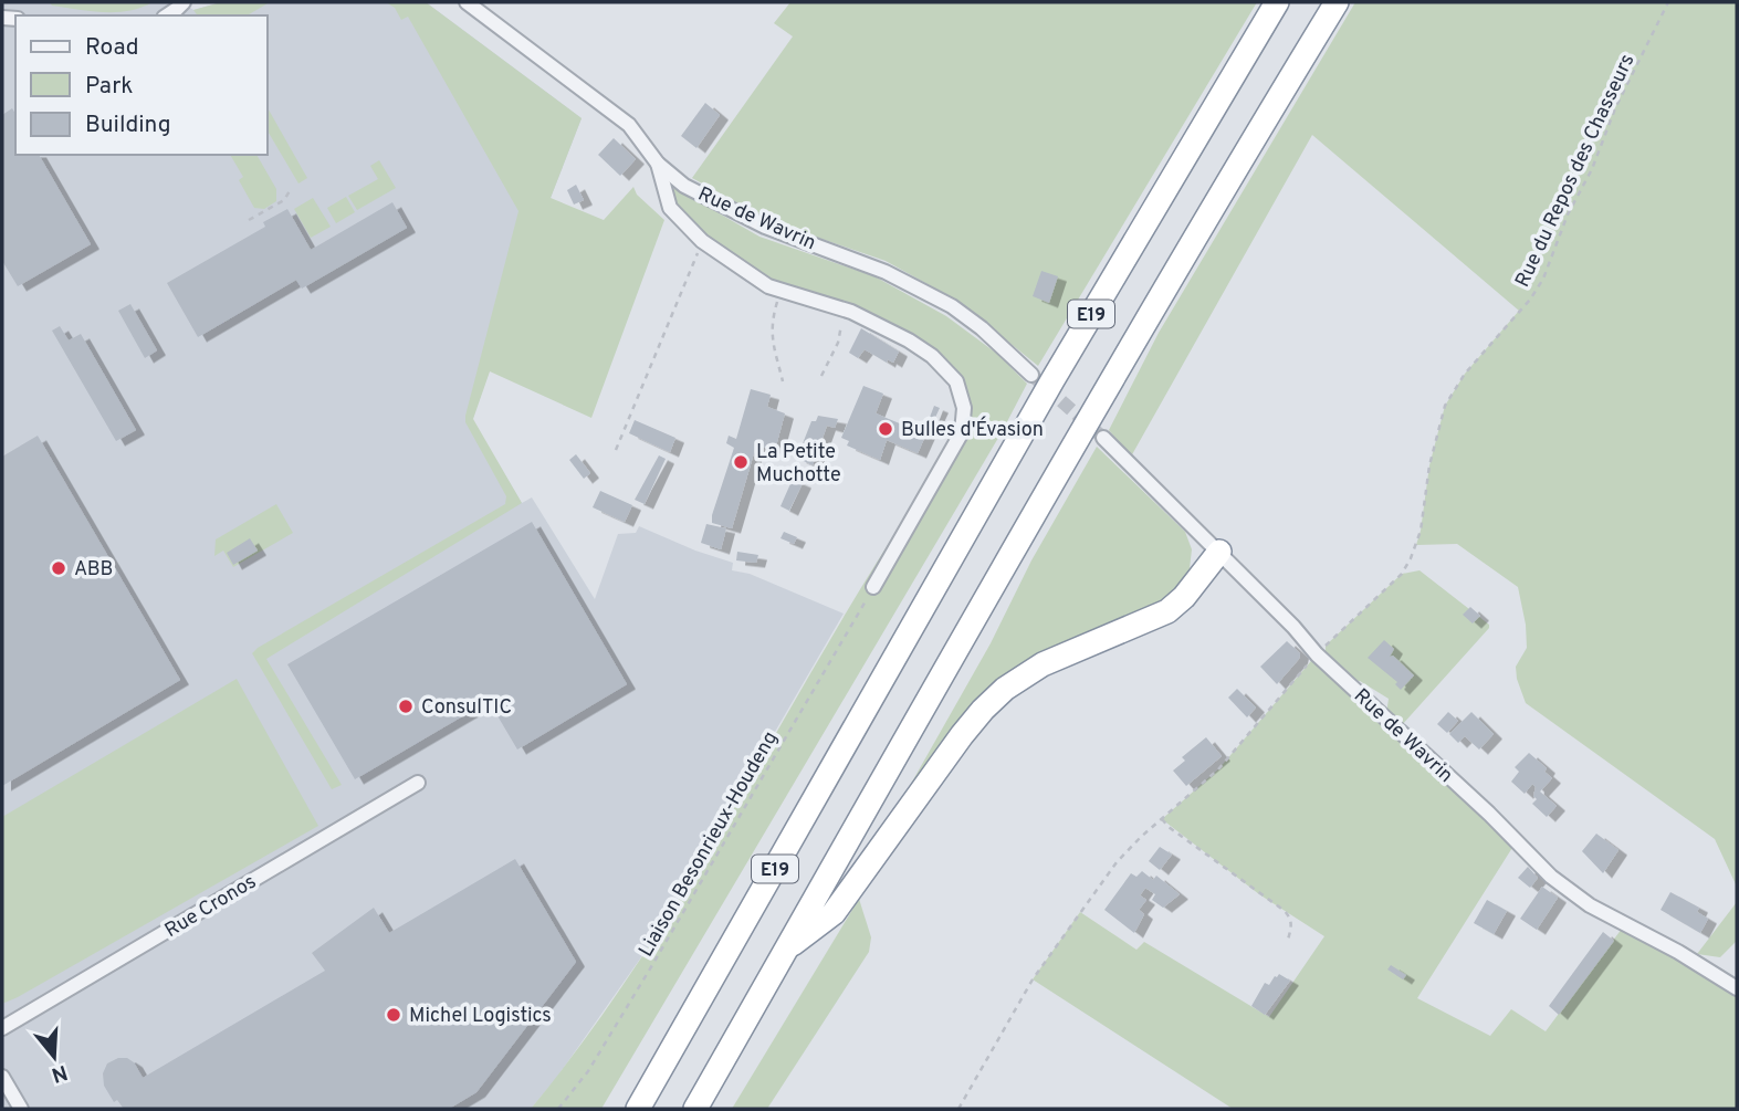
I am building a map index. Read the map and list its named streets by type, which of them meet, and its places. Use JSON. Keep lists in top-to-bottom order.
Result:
{
  "streets": {
    "highway": ["E19"],
    "street": ["Rue de Wavrin", "Rue Cronos"],
    "path": ["Rue du Repos des Chasseurs", "Liaison Besonrieux-Houdeng"]
  },
  "crossings": [
    ["Rue du Repos des Chasseurs", "Rue de Wavrin"]
  ],
  "places": [
    "Bulles d'Évasion",
    "La Petite Muchotte",
    "ABB",
    "ConsulTIC",
    "Michel Logistics"
  ],
  "legend": ["Road", "Park", "Building"],
  "north": "bottom"
}
